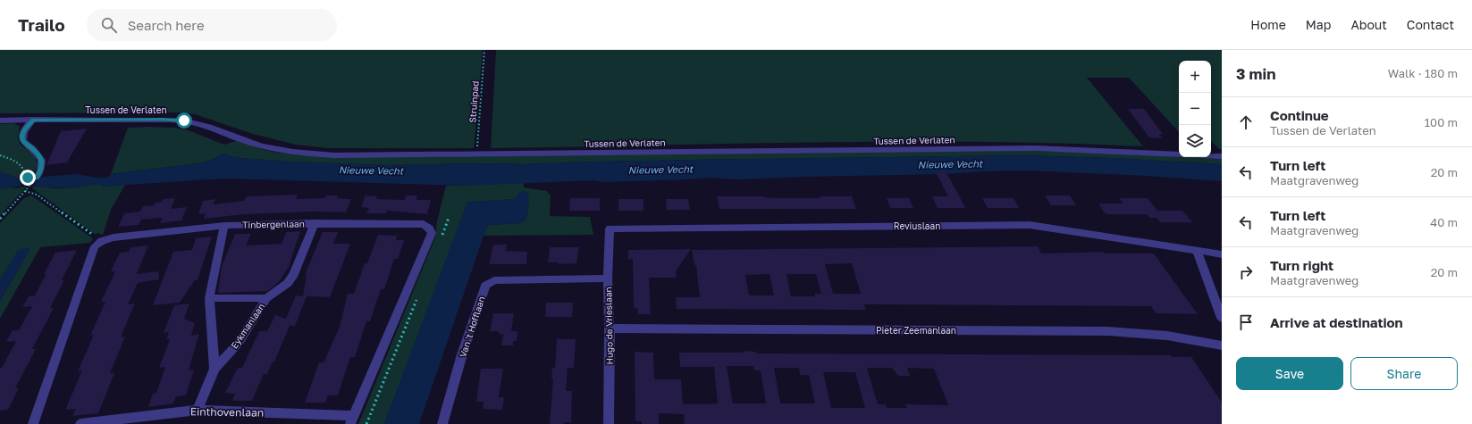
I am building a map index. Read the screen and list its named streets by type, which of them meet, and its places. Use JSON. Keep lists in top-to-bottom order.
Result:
{
  "streets": {
    "street": [
      "Tussen de Verlaten",
      "Tinbergenlaan",
      "Reviuslaan",
      "Eykmanlaan",
      "Hugo de Vrieslaan",
      "Van 't Hofflaan",
      "Pieter Zeemanlaan",
      "Einthovenlaan"
    ],
    "path": ["Struinpad"]
  },
  "crossings": [
    ["Struinpad", "Tussen de Verlaten"],
    ["Tinbergenlaan", "Eykmanlaan"],
    ["Tinbergenlaan", "Einthovenlaan"],
    ["Reviuslaan", "Hugo de Vrieslaan"],
    ["Eykmanlaan", "Einthovenlaan"],
    ["Hugo de Vrieslaan", "Van 't Hofflaan"],
    ["Hugo de Vrieslaan", "Pieter Zeemanlaan"]
  ],
  "water": ["Nieuwe Vecht"],
  "page": {
    "header": "Trailo",
    "search": "Search here",
    "nav": [
      "Home",
      "Map",
      "About",
      "Contact"
    ],
    "heading": ["3 min", "Walk · 180 m"],
    "map_buttons": ["+", "−"],
    "list": [
      ["Continue", "Tussen de Verlaten", "100 m"],
      ["Turn left", "Maatgravenweg", "20 m"],
      ["Turn left", "Maatgravenweg", "40 m"],
      ["Turn right", "Maatgravenweg", "20 m"],
      "Arrive at destination"
    ],
    "buttons": ["Save", "Share"]
  }
}
